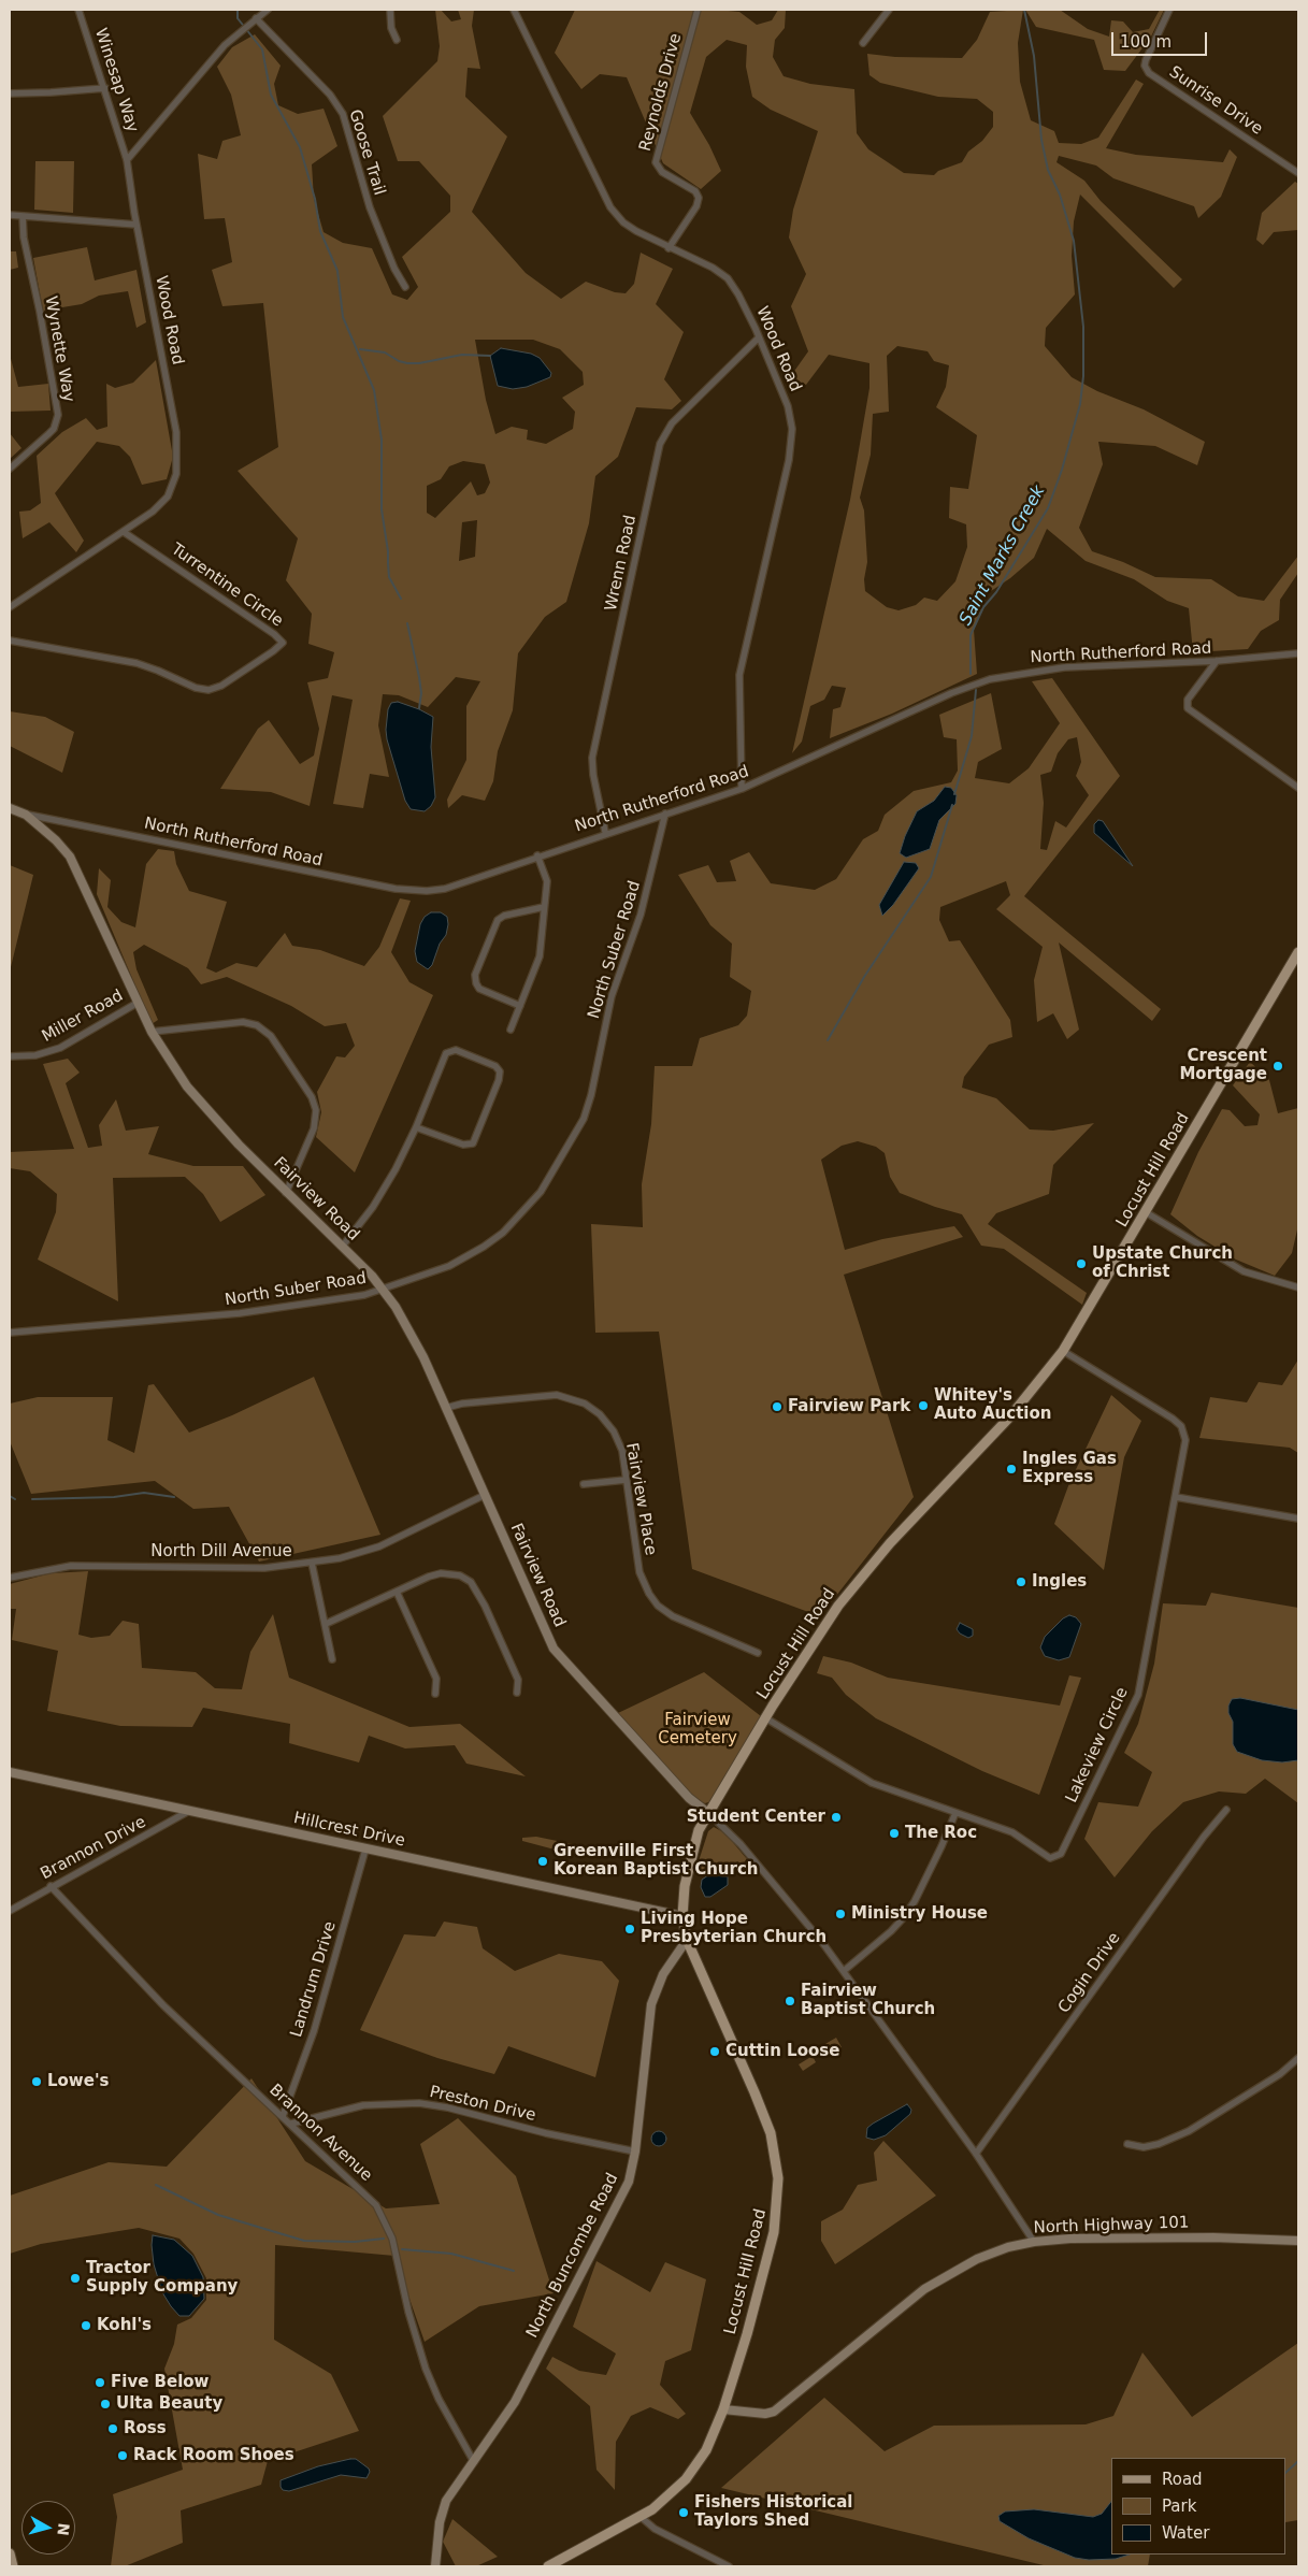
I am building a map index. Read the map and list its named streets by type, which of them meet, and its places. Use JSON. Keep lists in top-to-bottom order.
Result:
{
  "streets": {
    "main road": ["Locust Hill Road"],
    "street": [
      "Winesap Way",
      "Reynolds Drive",
      "Sunrise Drive",
      "Goose Trail",
      "Wood Road",
      "Wynette Way",
      "Wrenn Road",
      "Turrentine Circle",
      "North Rutherford Road",
      "North Suber Road",
      "Miller Road",
      "Fairview Road",
      "Fairview Place",
      "North Dill Avenue",
      "Lakeview Circle",
      "Hillcrest Drive",
      "Brannon Drive",
      "Cogin Drive",
      "Landrum Drive",
      "Preston Drive",
      "Brannon Avenue",
      "North Highway 101",
      "North Buncombe Road"
    ]
  },
  "crossings": [
    ["Winesap Way", "Wood Road"],
    ["Reynolds Drive", "Wood Road"],
    ["Wood Road", "Wrenn Road"],
    ["Wood Road", "Turrentine Circle"],
    ["Wood Road", "North Rutherford Road"],
    ["Wrenn Road", "North Rutherford Road"],
    ["North Rutherford Road", "North Suber Road"],
    ["North Rutherford Road", "Fairview Road"],
    ["North Suber Road", "Fairview Road"],
    ["Miller Road", "Fairview Road"],
    ["Locust Hill Road", "Fairview Road"],
    ["Locust Hill Road", "Lakeview Circle"],
    ["Locust Hill Road", "Hillcrest Drive"],
    ["Locust Hill Road", "North Highway 101"],
    ["Locust Hill Road", "North Buncombe Road"],
    ["Fairview Road", "Fairview Place"],
    ["Fairview Road", "North Dill Avenue"],
    ["Hillcrest Drive", "Brannon Drive"],
    ["Hillcrest Drive", "Landrum Drive"],
    ["Brannon Drive", "Brannon Avenue"],
    ["Landrum Drive", "Brannon Avenue"],
    ["Preston Drive", "Brannon Avenue"],
    ["Preston Drive", "North Buncombe Road"],
    ["Brannon Avenue", "North Buncombe Road"]
  ],
  "water": ["Saint Marks Creek"],
  "parks": ["Fairview Cemetery"],
  "places": [
    "Crescent Mortgage",
    "Upstate Church of Christ",
    "Whitey's Auto Auction",
    "Fairview Park",
    "Ingles Gas Express",
    "Ingles",
    "Student Center",
    "The Roc",
    "Greenville First Korean Baptist Church",
    "Ministry House",
    "Living Hope Presbyterian Church",
    "Fairview Baptist Church",
    "Cuttin Loose",
    "Lowe's",
    "Tractor Supply Company",
    "Kohl's",
    "Five Below",
    "Ulta Beauty",
    "Ross",
    "Rack Room Shoes",
    "Fishers Historical Taylors Shed"
  ],
  "legend": ["Road", "Park", "Water"],
  "scale_bar": "100 m",
  "north": "right"
}
